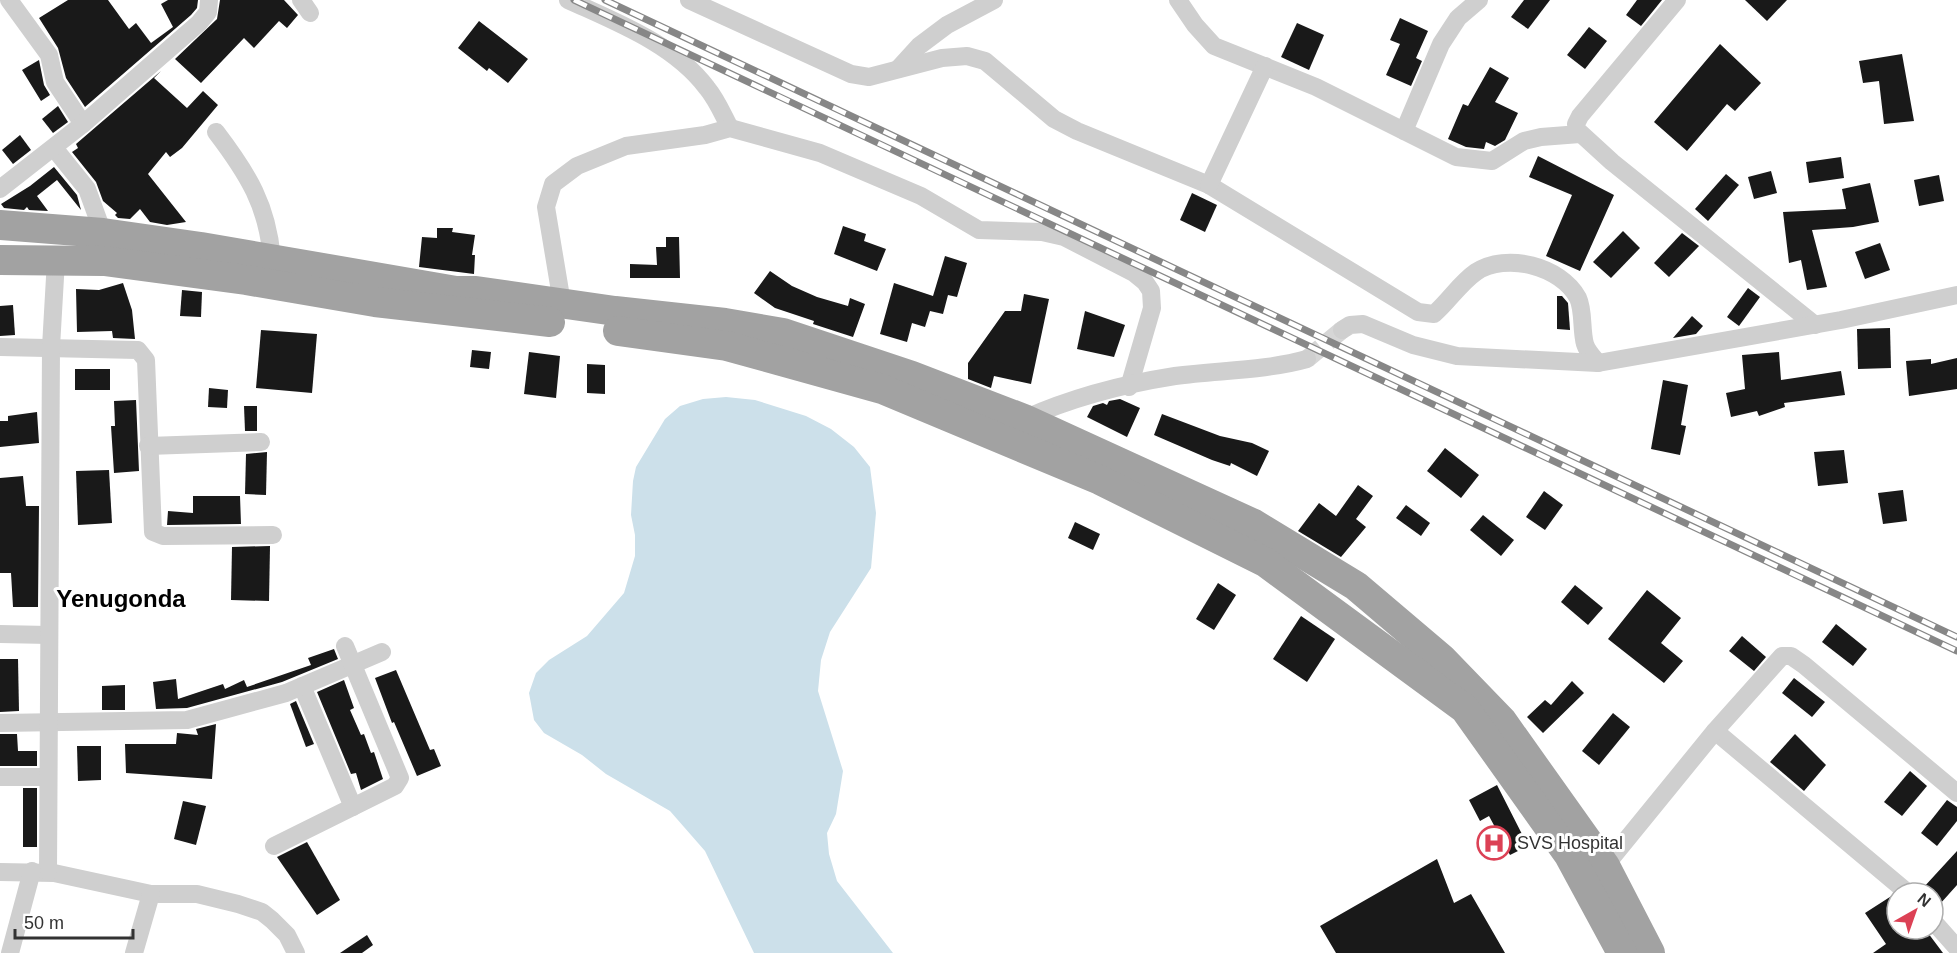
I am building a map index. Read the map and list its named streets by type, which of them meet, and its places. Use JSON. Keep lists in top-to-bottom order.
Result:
{
  "districts": ["Yenugonda"],
  "places": {
    "hospital": ["SVS Hospital"]
  },
  "scale_bar": "50 m",
  "north": "top right"
}
